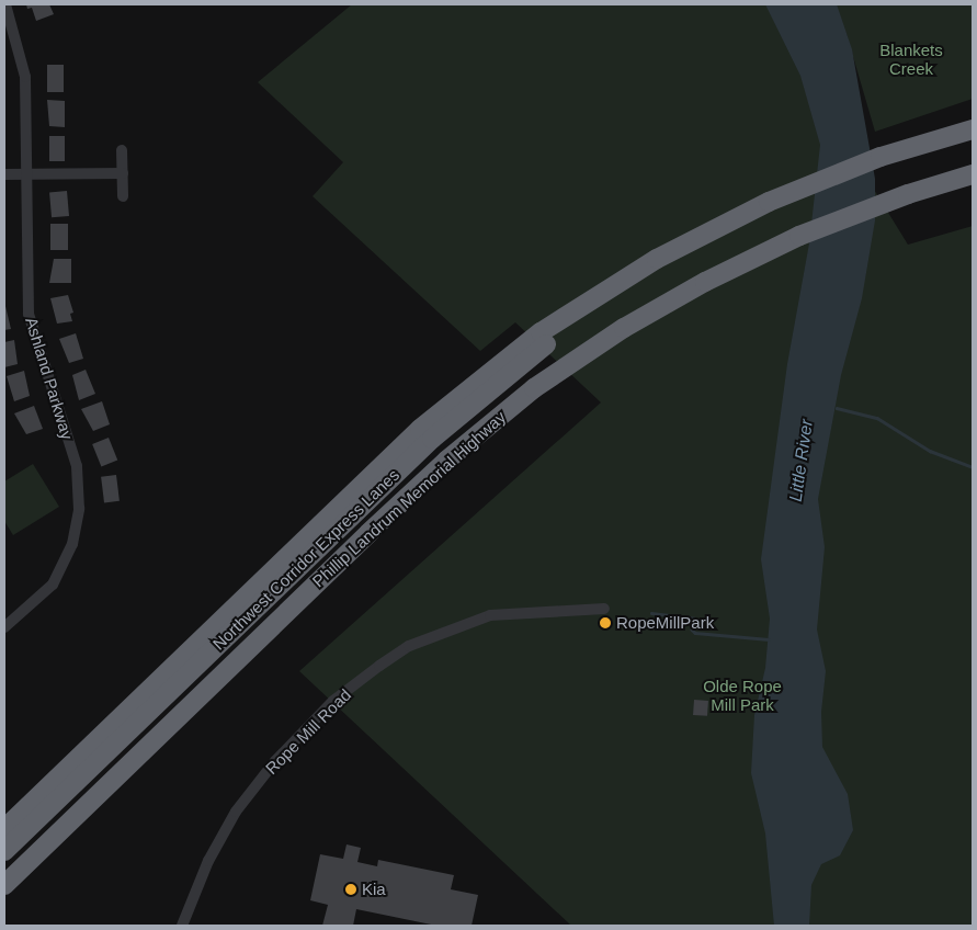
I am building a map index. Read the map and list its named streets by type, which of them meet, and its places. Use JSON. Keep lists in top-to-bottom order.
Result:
{
  "streets": {
    "highway": ["Phillip Landrum Memorial Highway", "Northwest Corridor Express Lanes"],
    "street": ["Ashland Parkway", "Rope Mill Road"]
  },
  "water": ["Little River"],
  "parks": ["Blankets Creek", "Olde Rope Mill Park"],
  "places": ["RopeMillPark", "Kia"]
}
